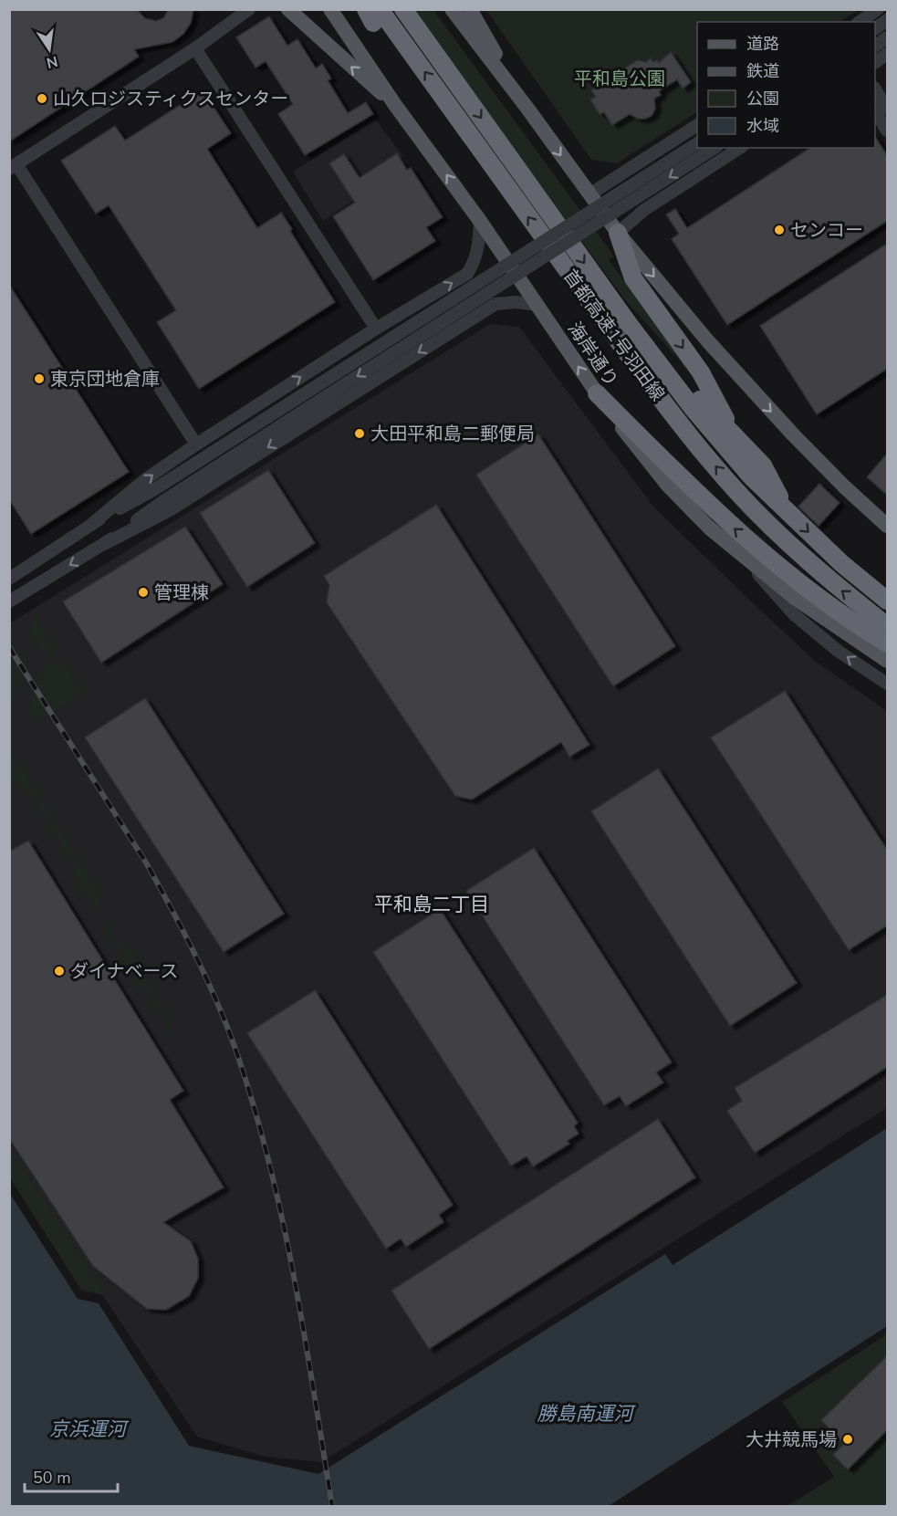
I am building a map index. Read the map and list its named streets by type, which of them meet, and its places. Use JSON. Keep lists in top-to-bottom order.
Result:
{
  "streets": {
    "highway": ["首都高速1号羽田線"],
    "main road": ["海岸通り"]
  },
  "districts": ["平和島二丁目"],
  "water": ["勝島南運河", "京浜運河"],
  "parks": ["平和島公園"],
  "places": [
    "山久ロジスティクスセンター",
    "センコー",
    "東京団地倉庫",
    "大田平和島二郵便局",
    "管理棟",
    "ダイナベース",
    "大井競馬場"
  ],
  "legend": [
    "道路",
    "鉄道",
    "公園",
    "水域"
  ],
  "scale_bar": "50 m",
  "north": "bottom"
}
